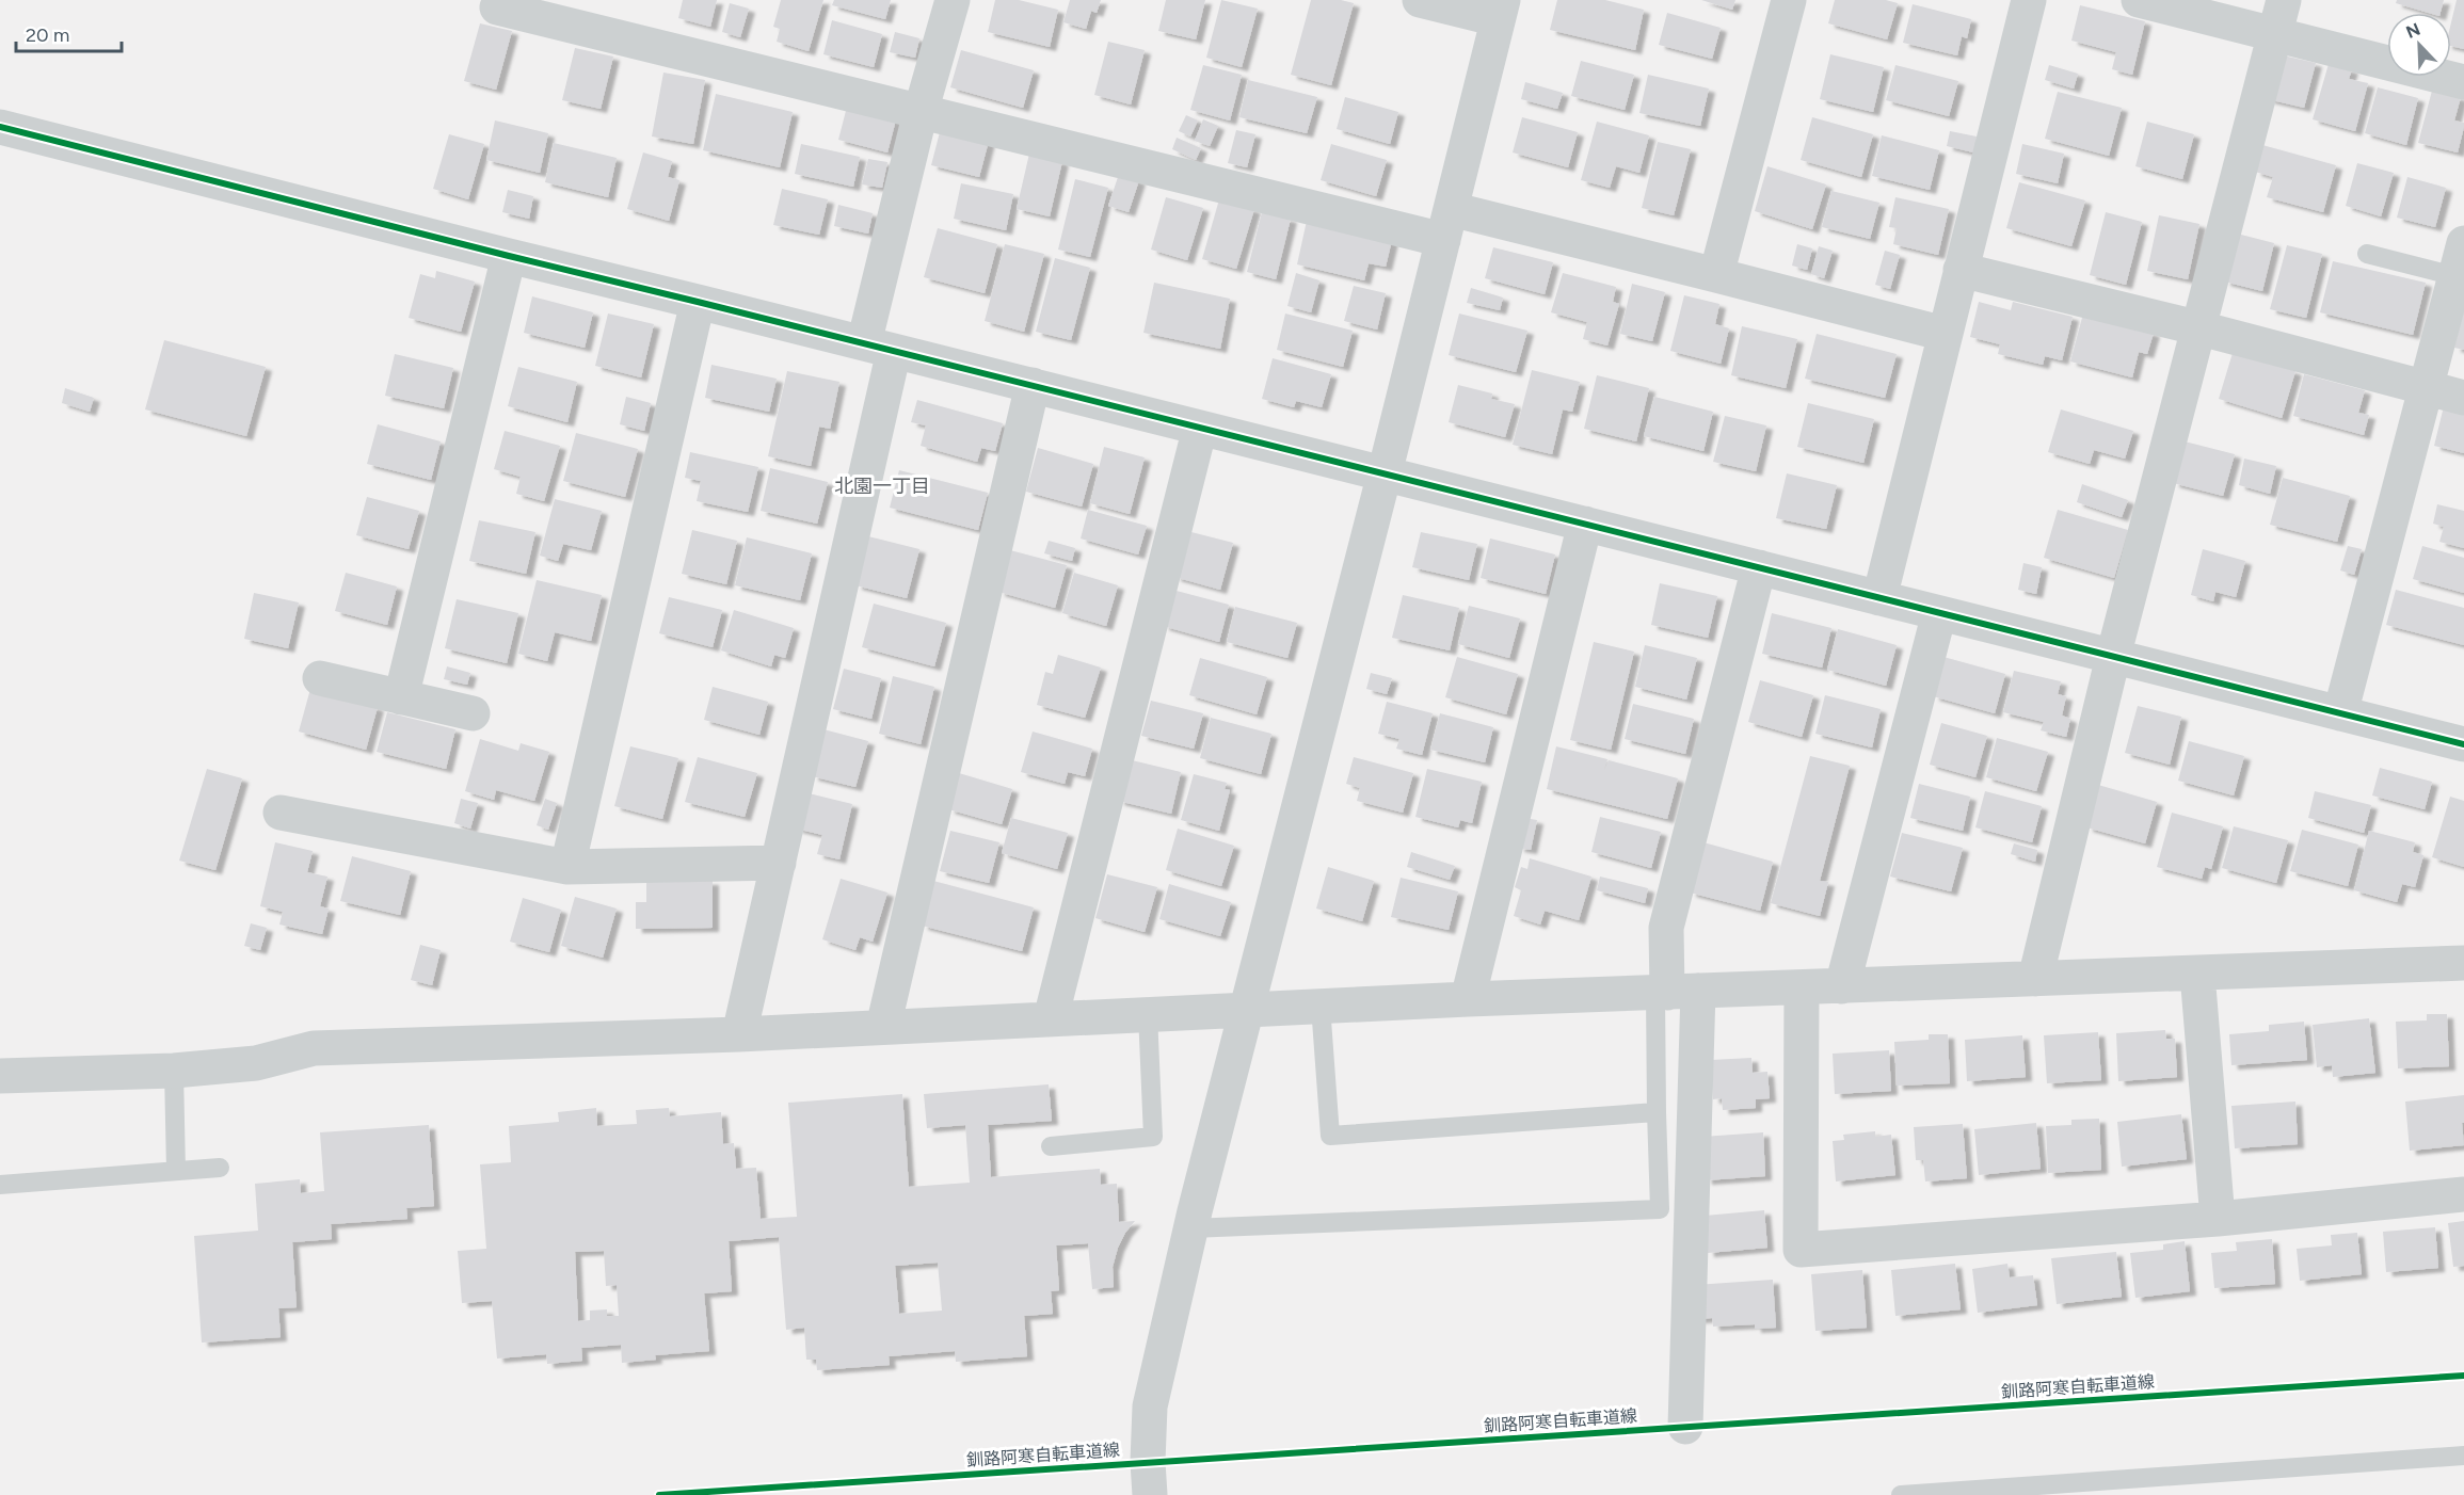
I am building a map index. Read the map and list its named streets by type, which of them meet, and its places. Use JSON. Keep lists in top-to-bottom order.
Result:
{
  "streets": {
    "cycle path": ["釧路阿寒自転車道線"]
  },
  "districts": ["北園一丁目"],
  "scale_bar": "20 m",
  "north": "top left"
}
